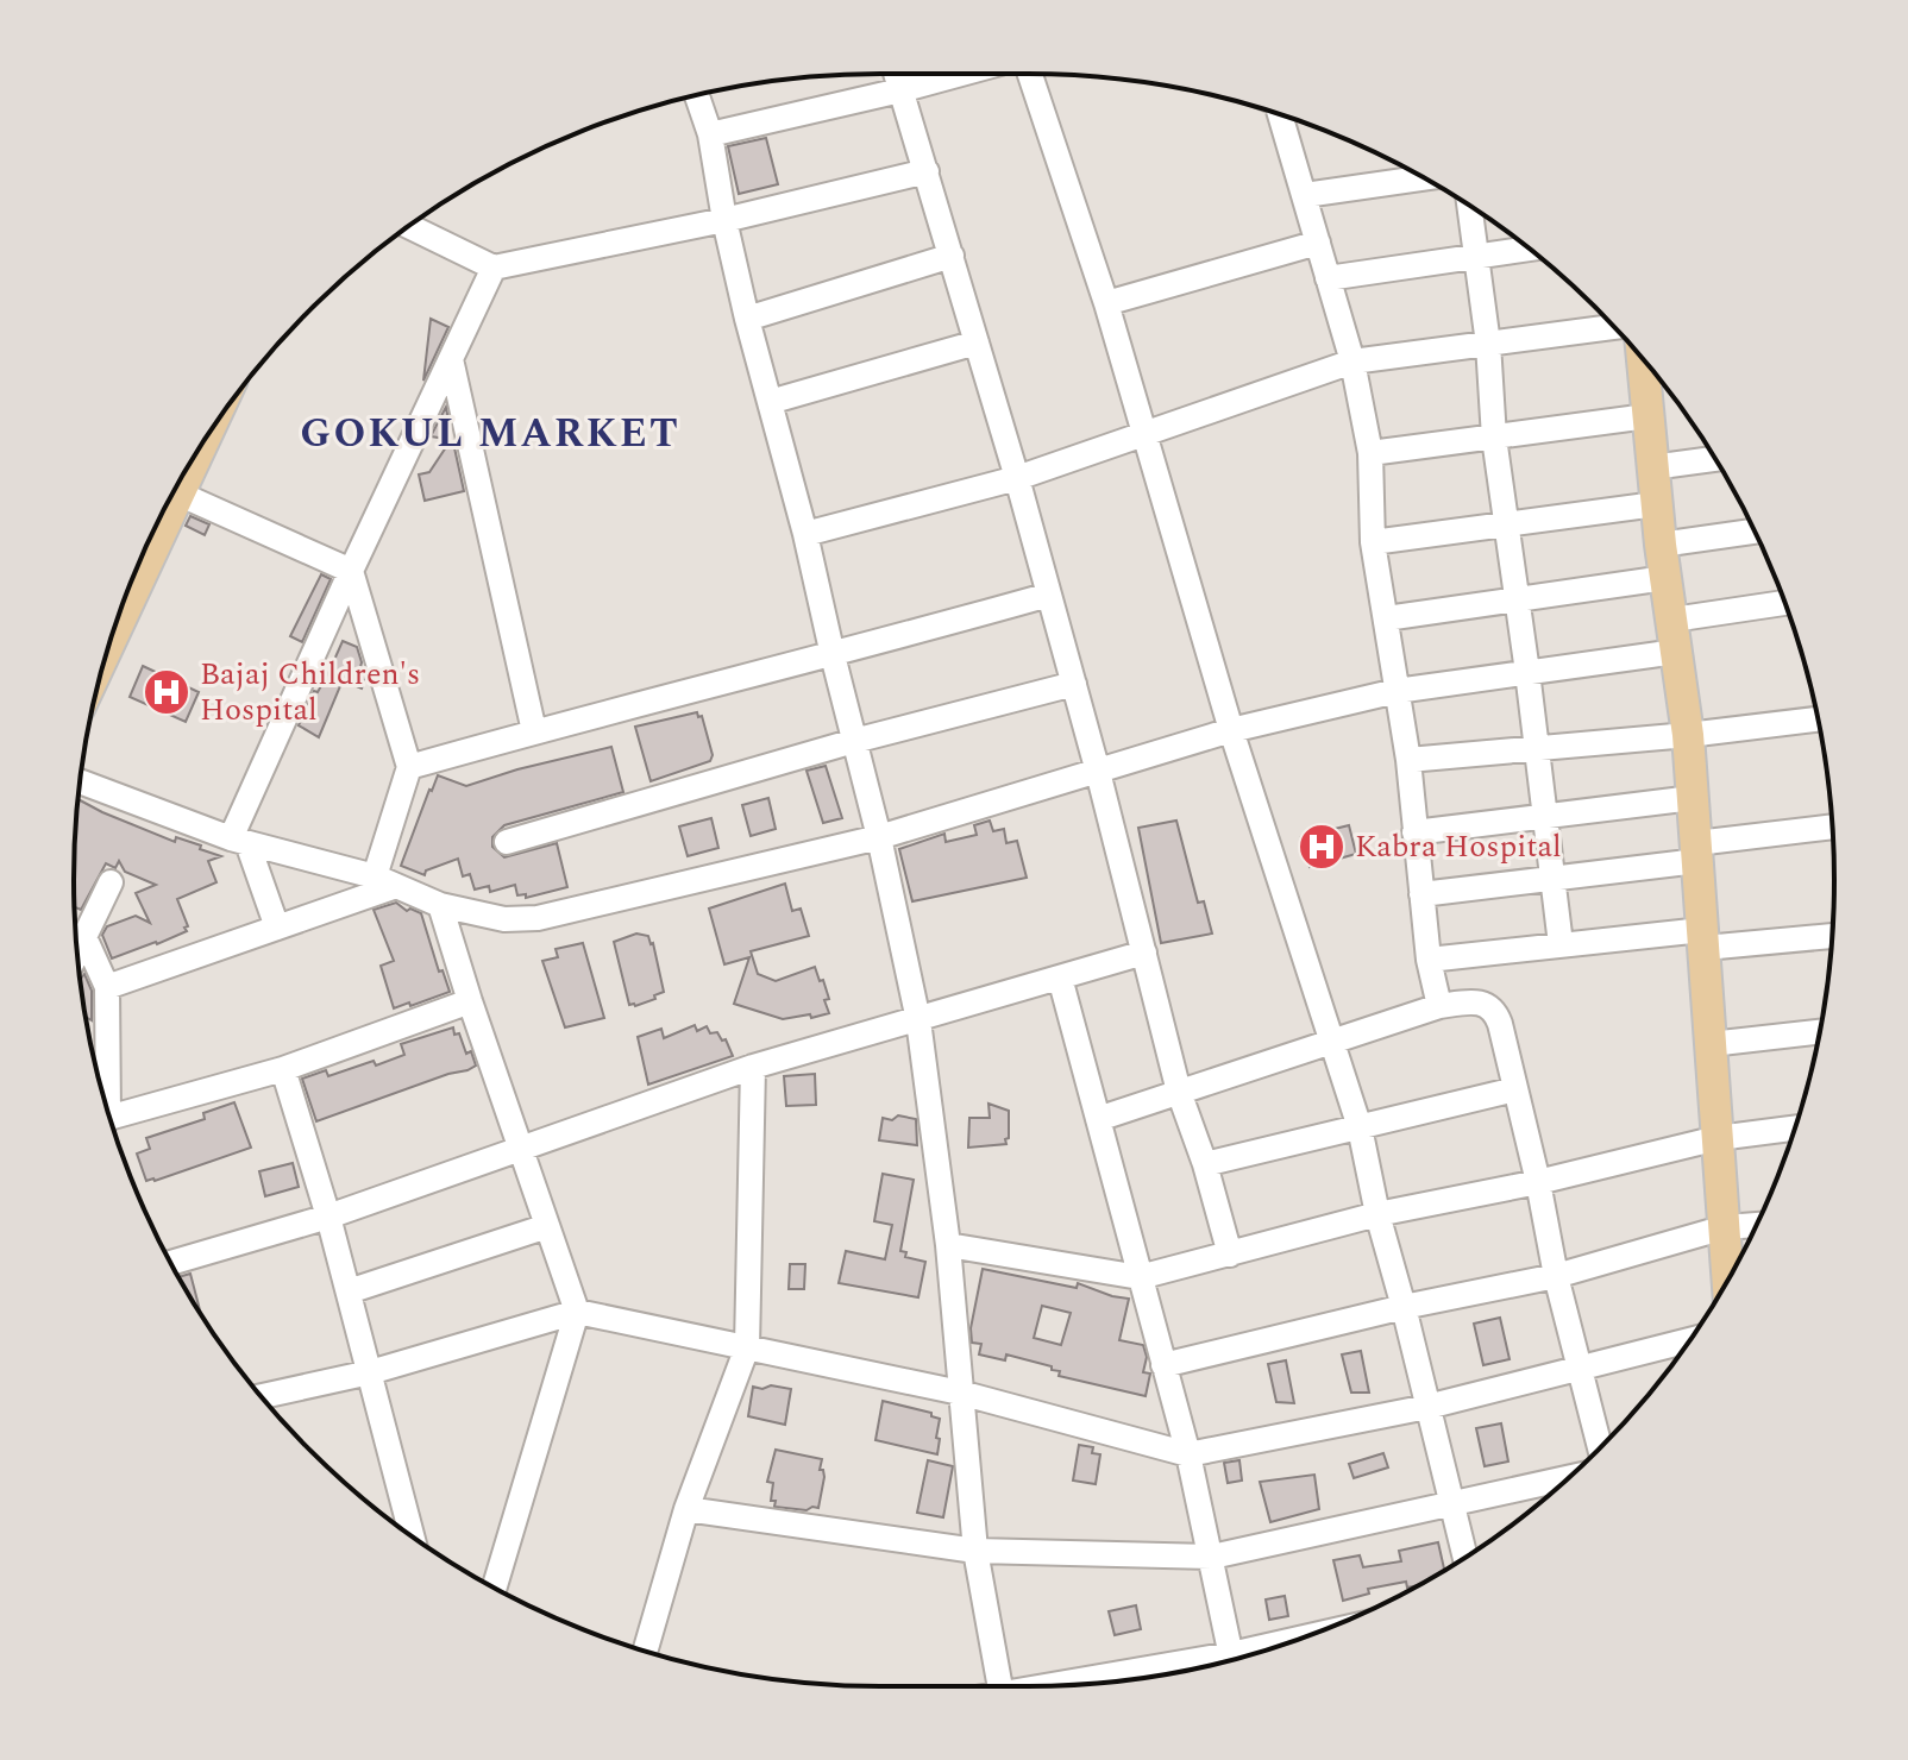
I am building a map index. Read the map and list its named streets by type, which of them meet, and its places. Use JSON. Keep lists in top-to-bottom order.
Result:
{
  "districts": ["GOKUL MARKET"],
  "places": {
    "hospital": ["Bajaj Children's Hospital", "Kabra Hospital"]
  }
}
